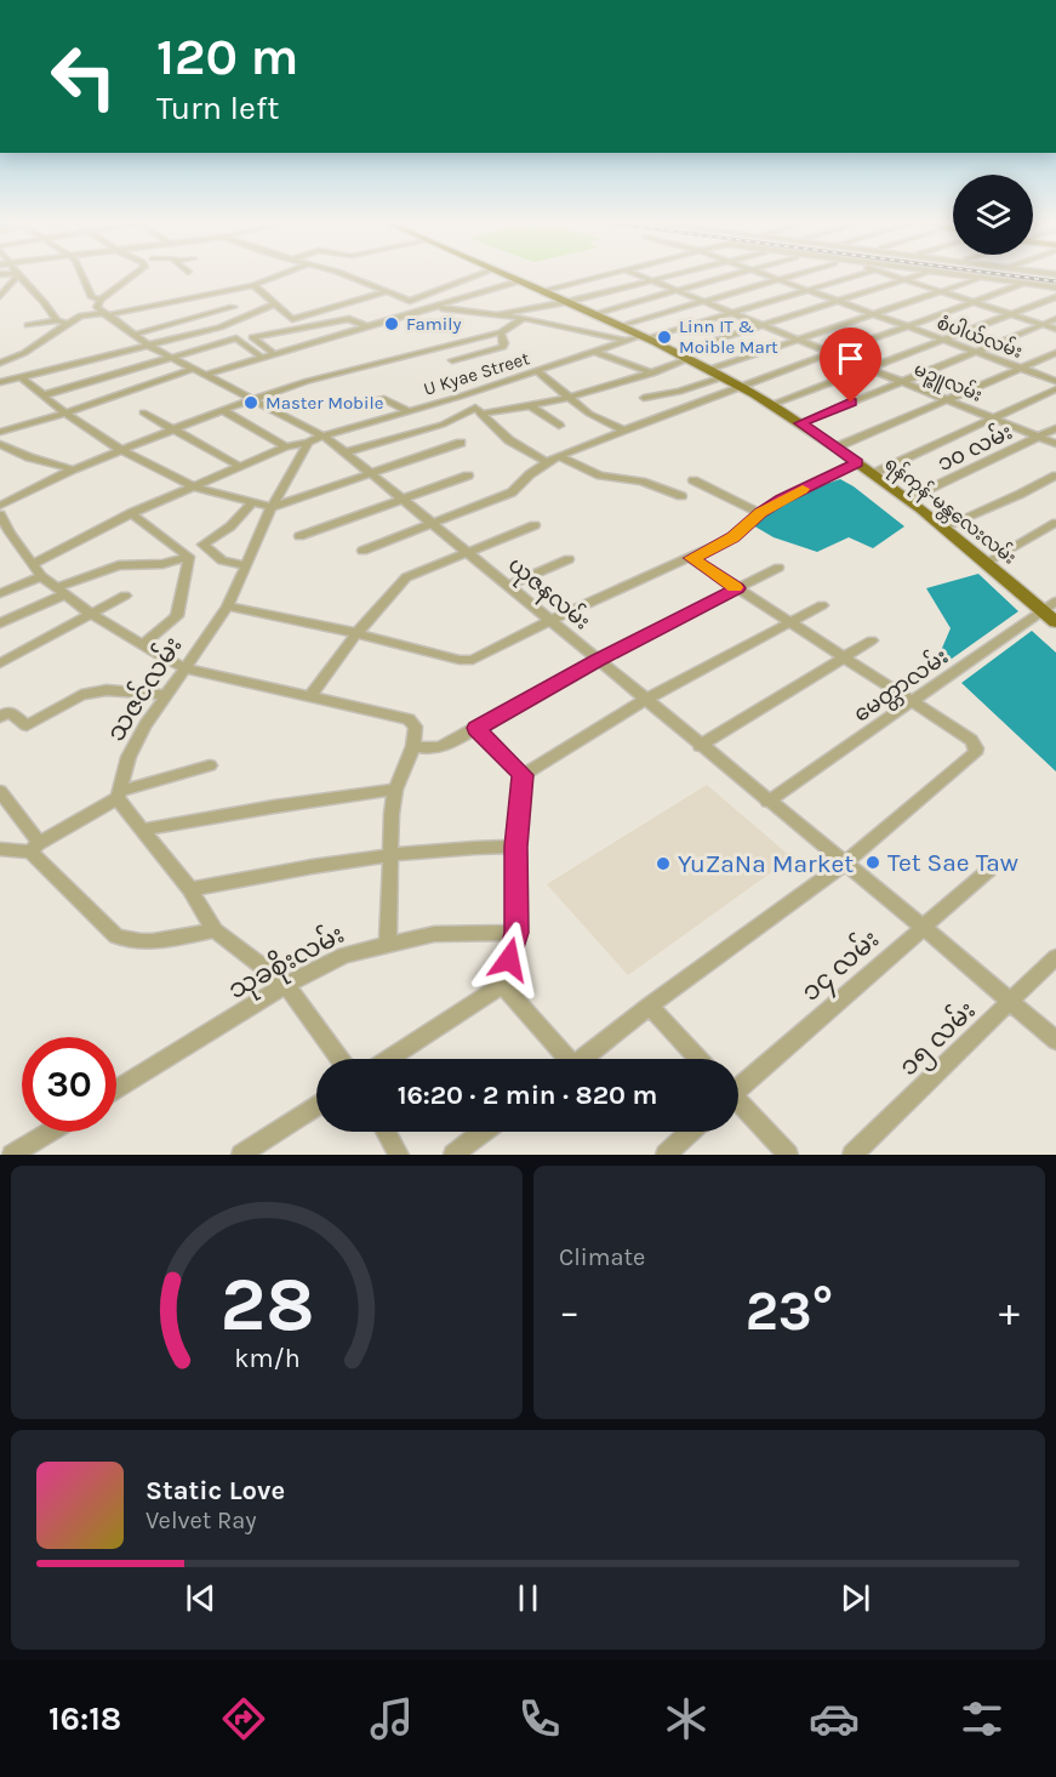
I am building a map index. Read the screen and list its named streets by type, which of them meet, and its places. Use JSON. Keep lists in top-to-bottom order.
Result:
{
  "streets": {
    "main road": ["ရန်ကုန်-မန္တလေးလမ်း"],
    "street": [
      "စံပါယ်လမ်း",
      "U Kyae Street",
      "မဉ္ဇူလမ်း",
      "၁၀ လမ်း",
      "ယုဇနလမ်း",
      "မေတ္တာလမ်း",
      "သဇင်လမ်း",
      "သုခစိုးလမ်း",
      "၁၄ လမ်း",
      "၁၅ လမ်း"
    ]
  },
  "crossings": [
    ["စံပါယ်လမ်း", "U Kyae Street"],
    ["U Kyae Street", "မဉ္ဇူလမ်း"],
    ["U Kyae Street", "ရန်ကုန်-မန္တလေးလမ်း"],
    ["U Kyae Street", "ယုဇနလမ်း"],
    ["U Kyae Street", "သဇင်လမ်း"],
    ["မဉ္ဇူလမ်း", "၁၀ လမ်း"],
    ["၁၀ လမ်း", "ရန်ကုန်-မန္တလေးလမ်း"],
    ["ရန်ကုန်-မန္တလေးလမ်း", "မေတ္တာလမ်း"],
    ["ယုဇနလမ်း", "မေတ္တာလမ်း"],
    ["ယုဇနလမ်း", "၁၄ လမ်း"],
    ["ယုဇနလမ်း", "၁၅ လမ်း"]
  ],
  "places": [
    "Family",
    "Linn IT & Moible Mart",
    "Master Mobile",
    "Tet Sae Taw",
    "YuZaNa Market"
  ],
  "page": {
    "turn": ["120 m", "Turn left"],
    "limit": "30",
    "trip": "16:20 · 2 min · 820 m",
    "tile": "Climate",
    "heat": ["−", "23°", "+"],
    "song": ["Static Love", "Velvet Ray"],
    "tabs": "16:18",
    "gauge": ["28", "km/h"]
  }
}
